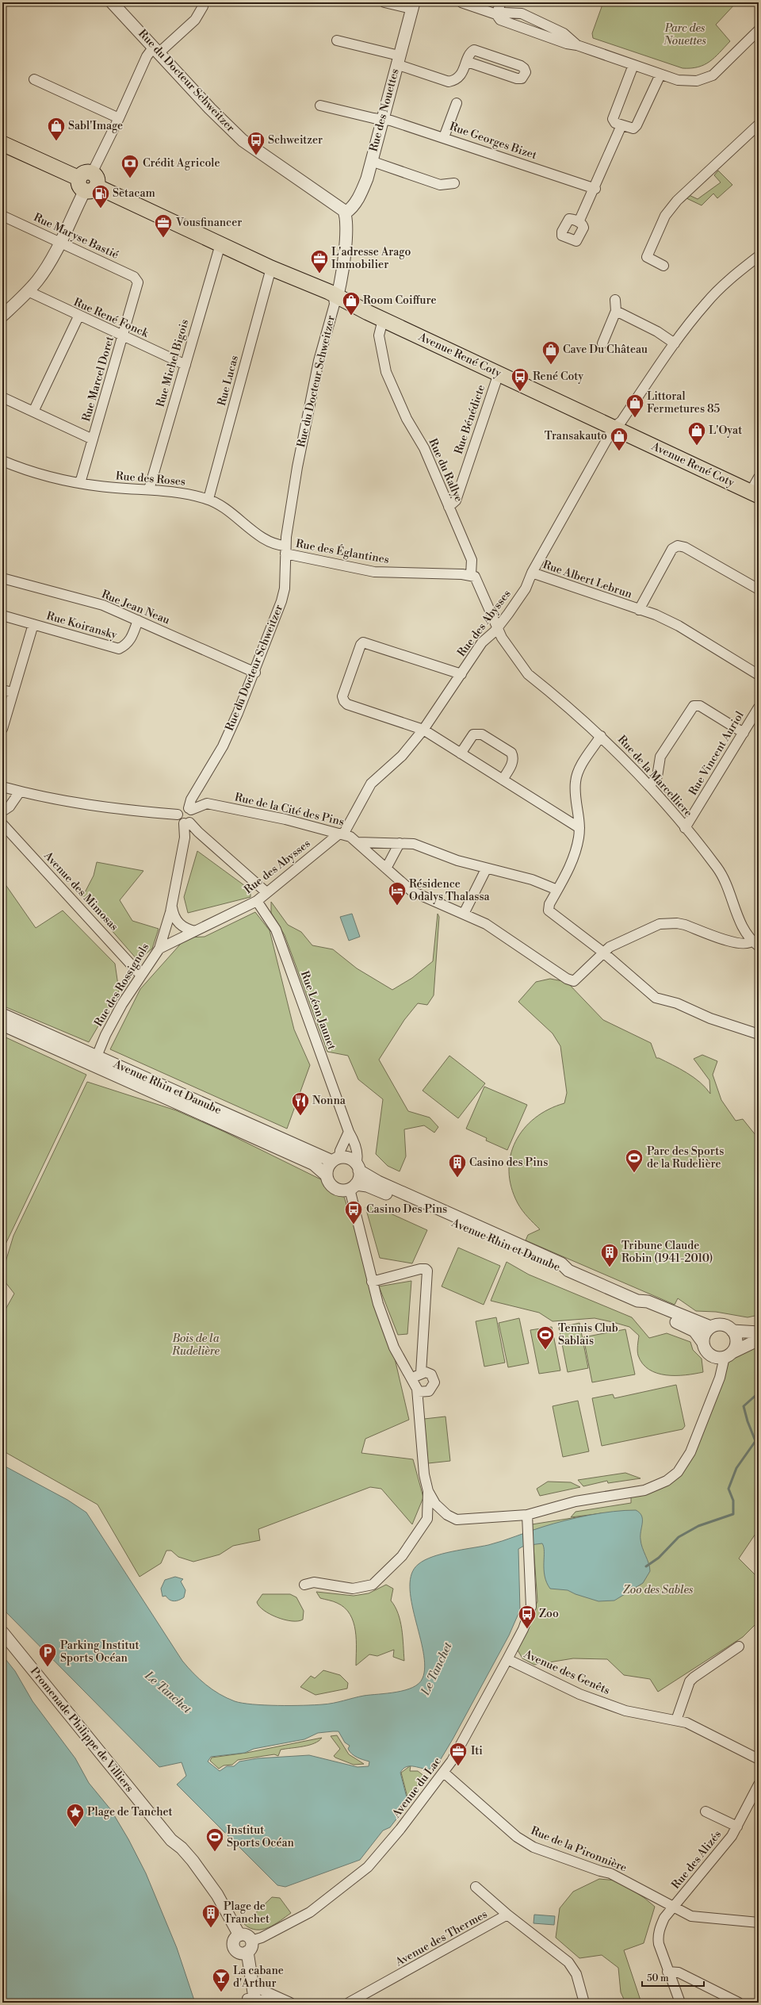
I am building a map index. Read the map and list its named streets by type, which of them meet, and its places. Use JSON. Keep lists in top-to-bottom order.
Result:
{
  "streets": {
    "main road": ["Avenue René Coty"],
    "street": [
      "Rue du Docteur Schweitzer",
      "Rue des Nouettes",
      "Rue Georges Bizet",
      "Rue Maryse Bastié",
      "Rue René Fonck",
      "Rue Michel Bigois",
      "Rue Marcel Doret",
      "Rue Lucas",
      "Rue Bénédicte",
      "Rue du Rallye",
      "Rue des Roses",
      "Rue des Églantines",
      "Rue Albert Lebrun",
      "Rue Jean Neau",
      "Rue des Abysses",
      "Rue Koiransky",
      "Rue Vincent Auriol",
      "Rue de la Marcelliere",
      "Rue de la Cité des Pins",
      "Avenue des Mimosas",
      "Rue des Rossignols",
      "Rue Léon Jaunet",
      "Avenue Rhin et Danube",
      "Avenue des Genêts",
      "Promenade Philippe de Villiers",
      "Avenue du Lac",
      "Rue de la Pironnière",
      "Rue des Alizés",
      "Avenue des Thermes"
    ]
  },
  "crossings": [
    ["Rue du Docteur Schweitzer", "Rue des Nouettes"],
    ["Rue du Docteur Schweitzer", "Avenue René Coty"],
    ["Rue du Docteur Schweitzer", "Rue des Roses"],
    ["Rue du Docteur Schweitzer", "Rue des Églantines"],
    ["Rue du Docteur Schweitzer", "Rue Jean Neau"],
    ["Rue du Docteur Schweitzer", "Rue de la Cité des Pins"],
    ["Rue du Docteur Schweitzer", "Rue des Rossignols"],
    ["Rue des Nouettes", "Rue Georges Bizet"],
    ["Rue Maryse Bastié", "Rue Marcel Doret"],
    ["Rue René Fonck", "Rue Michel Bigois"],
    ["Rue René Fonck", "Rue Marcel Doret"],
    ["Avenue René Coty", "Rue Michel Bigois"],
    ["Avenue René Coty", "Rue Lucas"],
    ["Avenue René Coty", "Rue Bénédicte"],
    ["Avenue René Coty", "Rue du Rallye"],
    ["Avenue René Coty", "Rue des Abysses"],
    ["Rue Michel Bigois", "Rue des Roses"],
    ["Rue Marcel Doret", "Rue des Roses"],
    ["Rue Lucas", "Rue des Roses"],
    ["Rue Bénédicte", "Rue du Rallye"],
    ["Rue du Rallye", "Rue des Églantines"],
    ["Rue des Roses", "Rue des Églantines"],
    ["Rue Albert Lebrun", "Rue des Abysses"],
    ["Rue Jean Neau", "Rue Koiransky"],
    ["Rue des Abysses", "Rue de la Marcelliere"],
    ["Rue des Abysses", "Rue de la Cité des Pins"],
    ["Rue des Abysses", "Rue des Rossignols"],
    ["Rue des Abysses", "Rue Léon Jaunet"],
    ["Rue Vincent Auriol", "Rue de la Marcelliere"],
    ["Rue de la Marcelliere", "Rue de la Cité des Pins"],
    ["Rue de la Cité des Pins", "Rue des Rossignols"],
    ["Avenue des Mimosas", "Rue des Rossignols"],
    ["Rue des Rossignols", "Avenue Rhin et Danube"],
    ["Rue Léon Jaunet", "Avenue Rhin et Danube"],
    ["Avenue des Genêts", "Avenue du Lac"],
    ["Promenade Philippe de Villiers", "Avenue du Lac"],
    ["Avenue du Lac", "Rue de la Pironnière"],
    ["Rue de la Pironnière", "Rue des Alizés"]
  ],
  "water": ["Le Tanchet"],
  "parks": ["Parc des Nouettes", "Bois de la Rudelière", "Zoo des Sables"],
  "places": {
    "shop": [
      "Sabl'Image",
      "Room Coiffure",
      "Cave Du Château",
      "Littoral Fermetures 85",
      "L'Oyat",
      "Transakauto"
    ],
    "bus stop": [
      "Schweitzer",
      "René Coty",
      "Casino Des Pins",
      "Zoo"
    ],
    "bank": ["Crédit Agricole"],
    "fuel station": ["Setacam"],
    "office": ["Vousfinancer", "L'adresse Arago Immobilier", "Iti"],
    "hotel": ["Résidence Odalys Thalassa"],
    "restaurant": ["Nonna"],
    "sports": ["Parc des Sports de la Rudelière", "Tennis Club Sablais", "Institut Sports Océan"],
    "building": ["Casino des Pins", "Tribune Claude Robin (1941-2010)", "Plage de Tranchet"],
    "parking": ["Parking Institut Sports Océan"],
    "place": ["Plage de Tanchet"],
    "bar": ["La cabane d'Arthur"]
  },
  "scale_bar": "50 m"
}
